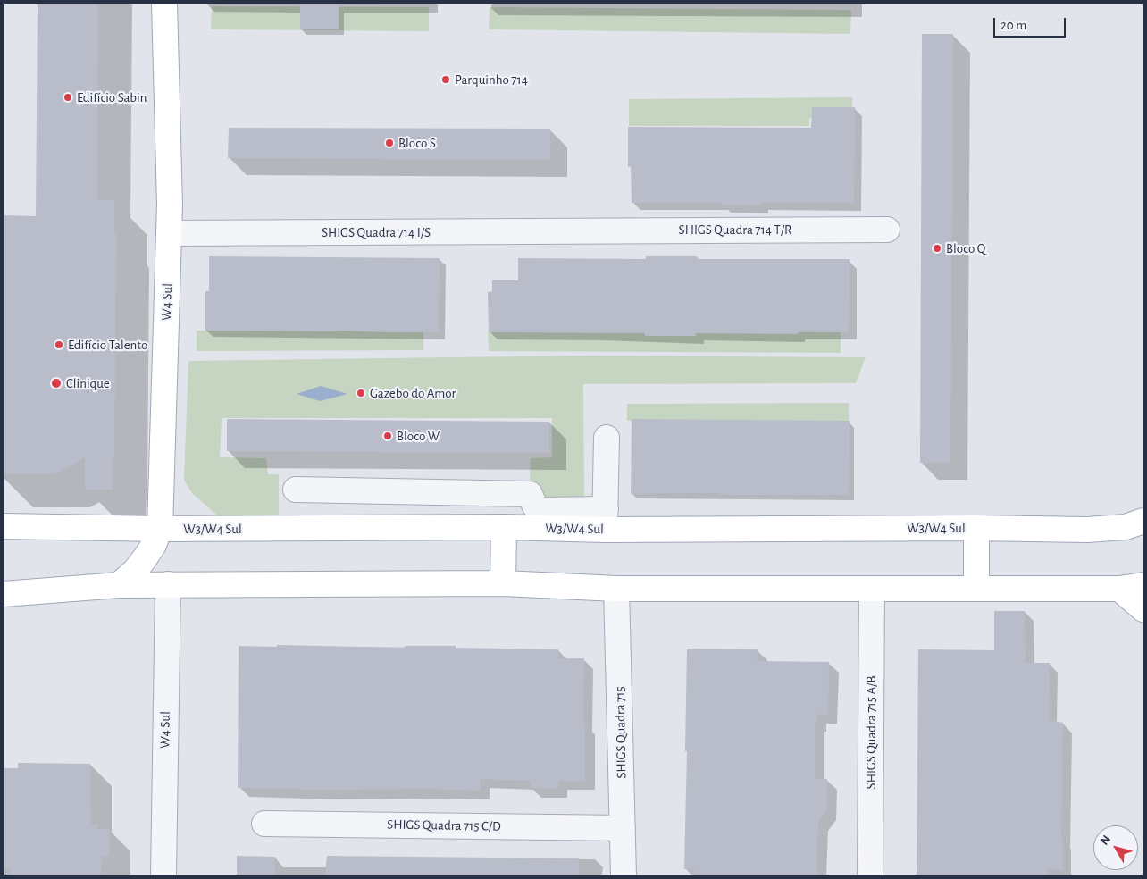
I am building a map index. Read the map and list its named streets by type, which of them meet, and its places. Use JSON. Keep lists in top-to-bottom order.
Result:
{
  "streets": {
    "main road": ["W4 Sul", "W3/W4 Sul"],
    "street": [
      "SHIGS Quadra 714 T/R",
      "SHIGS Quadra 714 I/S",
      "SHIGS Quadra 715",
      "SHIGS Quadra 715 A/B",
      "SHIGS Quadra 715 C/D"
    ]
  },
  "crossings": [
    ["SHIGS Quadra 714 T/R", "SHIGS Quadra 714 I/S"],
    ["SHIGS Quadra 714 I/S", "W4 Sul"],
    ["W4 Sul", "W3/W4 Sul"],
    ["SHIGS Quadra 715", "SHIGS Quadra 715 C/D"]
  ],
  "places": [
    "Parquinho 714",
    "Edifício Sabin",
    "Bloco S",
    "Bloco Q",
    "Edifício Talento",
    "Clinique",
    "Gazebo do Amor",
    "Bloco W"
  ],
  "scale_bar": "20 m",
  "north": "top left"
}
